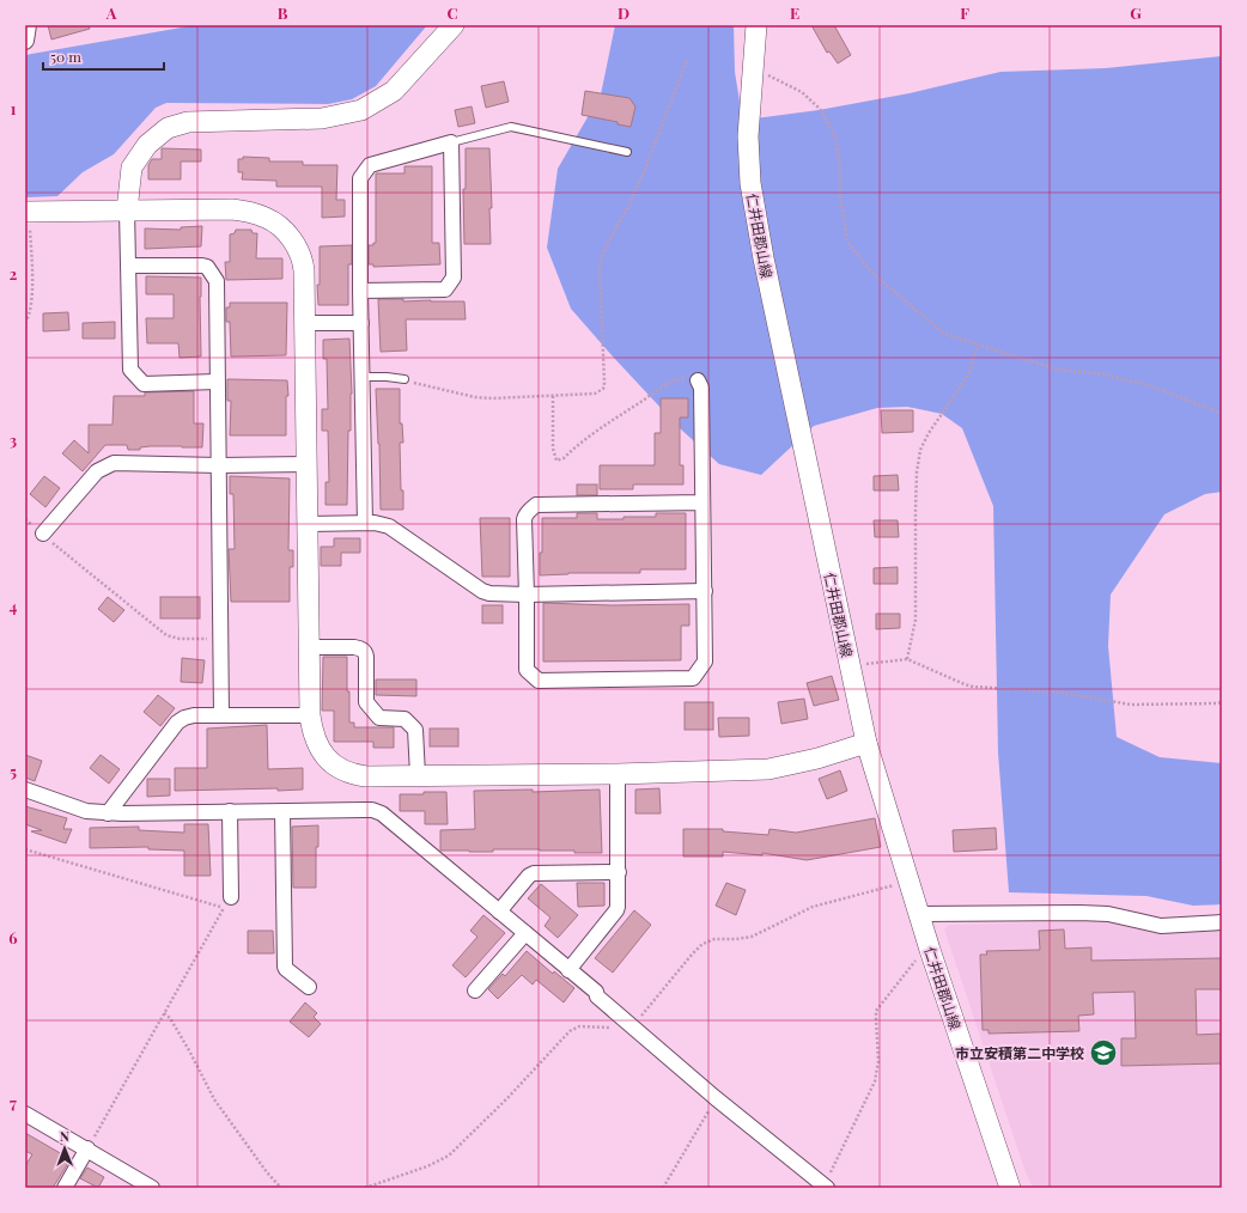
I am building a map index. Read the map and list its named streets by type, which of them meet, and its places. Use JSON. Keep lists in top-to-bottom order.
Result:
{
  "streets": {
    "street": ["仁井田郡山線"]
  },
  "places": {
    "school or university": ["市立安積第二中学校"]
  },
  "scale_bar": "50 m",
  "north": "top",
  "grid": {
    "columns": [
      "A",
      "B",
      "C",
      "D",
      "E",
      "F",
      "G"
    ],
    "rows": [
      "1",
      "2",
      "3",
      "4",
      "5",
      "6",
      "7"
    ]
  }
}
